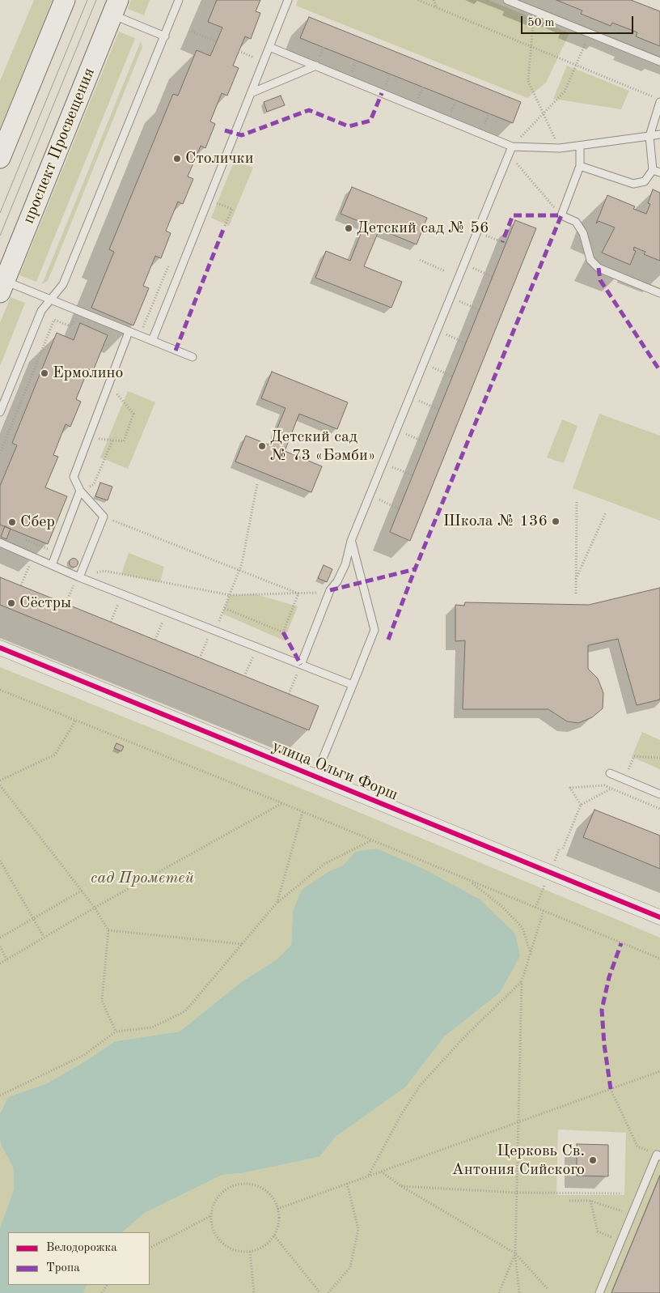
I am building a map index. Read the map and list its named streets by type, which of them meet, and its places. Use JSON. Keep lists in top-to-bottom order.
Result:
{
  "streets": {
    "main road": ["проспект Просвещения"],
    "street": ["улица Ольги Форш"]
  },
  "parks": ["сад Прометей"],
  "places": [
    "Столички",
    "Детский сад № 56",
    "Ермолино",
    "Детский сад № 73 «Бэмби»",
    "Школа № 136",
    "Сбер",
    "Сёстры",
    "Церковь Св. Антония Сийского"
  ],
  "legend": ["Велодорожка", "Тропа"],
  "scale_bar": "50 m"
}
